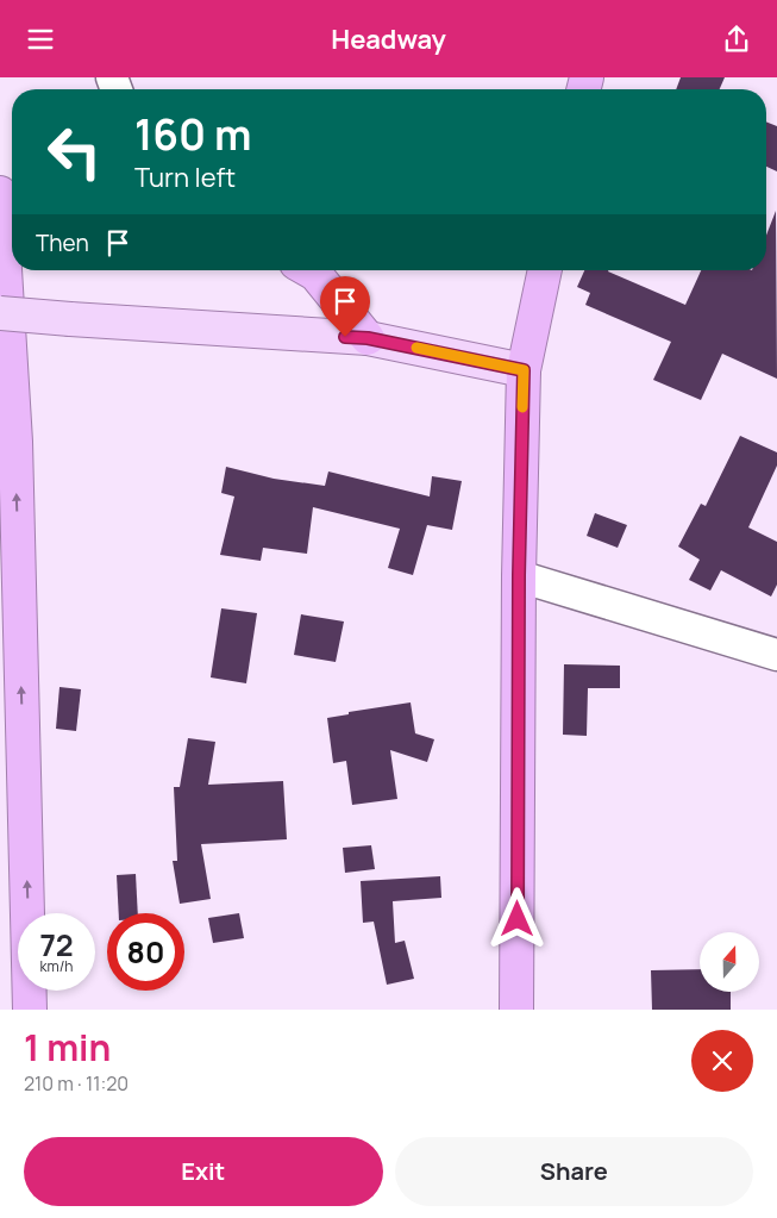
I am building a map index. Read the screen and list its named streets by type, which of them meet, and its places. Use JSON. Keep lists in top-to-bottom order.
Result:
{
  "north": "top",
  "page": {
    "header": "Headway",
    "turn": ["160 m", "Turn left"],
    "then": "Then",
    "speed": "72 km/h",
    "limit": "80",
    "heading": ["1 min", "210 m · 11:20"],
    "buttons": ["Exit", "Share"]
  }
}
